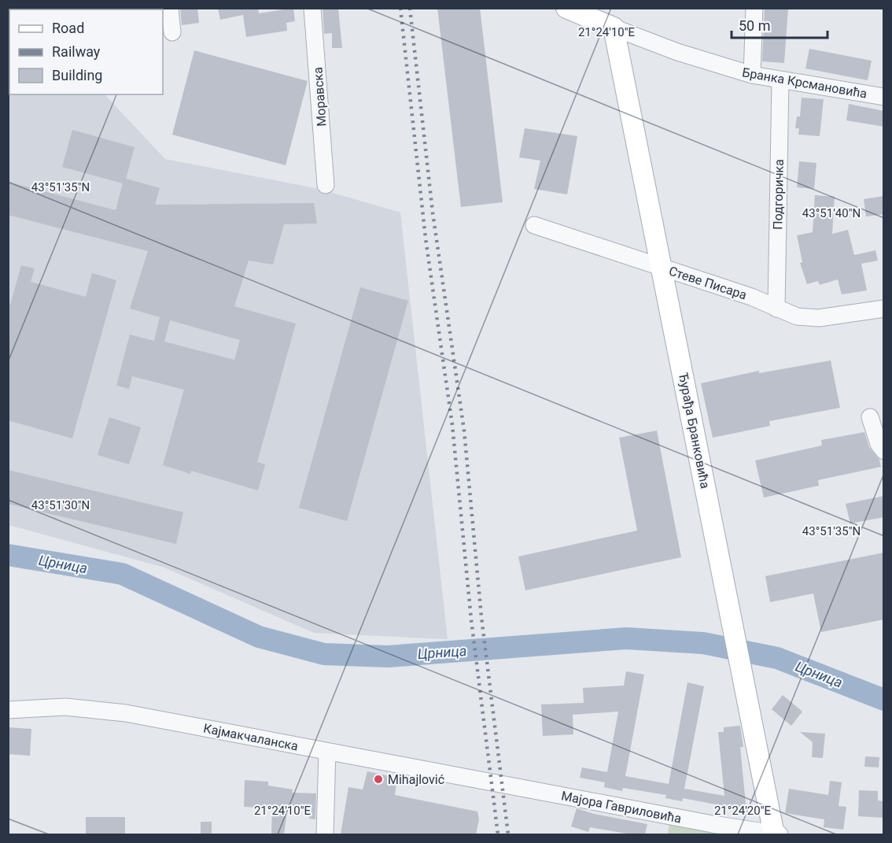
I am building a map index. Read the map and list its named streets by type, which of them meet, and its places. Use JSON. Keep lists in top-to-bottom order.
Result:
{
  "streets": {
    "main road": ["Бранка Крсмановића", "Ђурађа Бранковића"],
    "street": [
      "Моравска",
      "Подгоричка",
      "Стеве Писара",
      "Кајмакчаланска",
      "Мајора Гавриловића"
    ]
  },
  "crossings": [
    ["Бранка Крсмановића", "Подгоричка"],
    ["Бранка Крсмановића", "Ђурађа Бранковића"],
    ["Подгоричка", "Стеве Писара"],
    ["Стеве Писара", "Ђурађа Бранковића"],
    ["Ђурађа Бранковића", "Мајора Гавриловића"],
    ["Кајмакчаланска", "Мајора Гавриловића"]
  ],
  "water": ["Црница"],
  "places": ["Mihajlović"],
  "legend": ["Road", "Railway", "Building"],
  "scale_bar": "50 m",
  "coordinates": [
    "21°24'10\"E",
    "43°51'35\"N",
    "43°51'40\"N",
    "43°51'30\"N",
    "21°24'20\"E"
  ]
}
